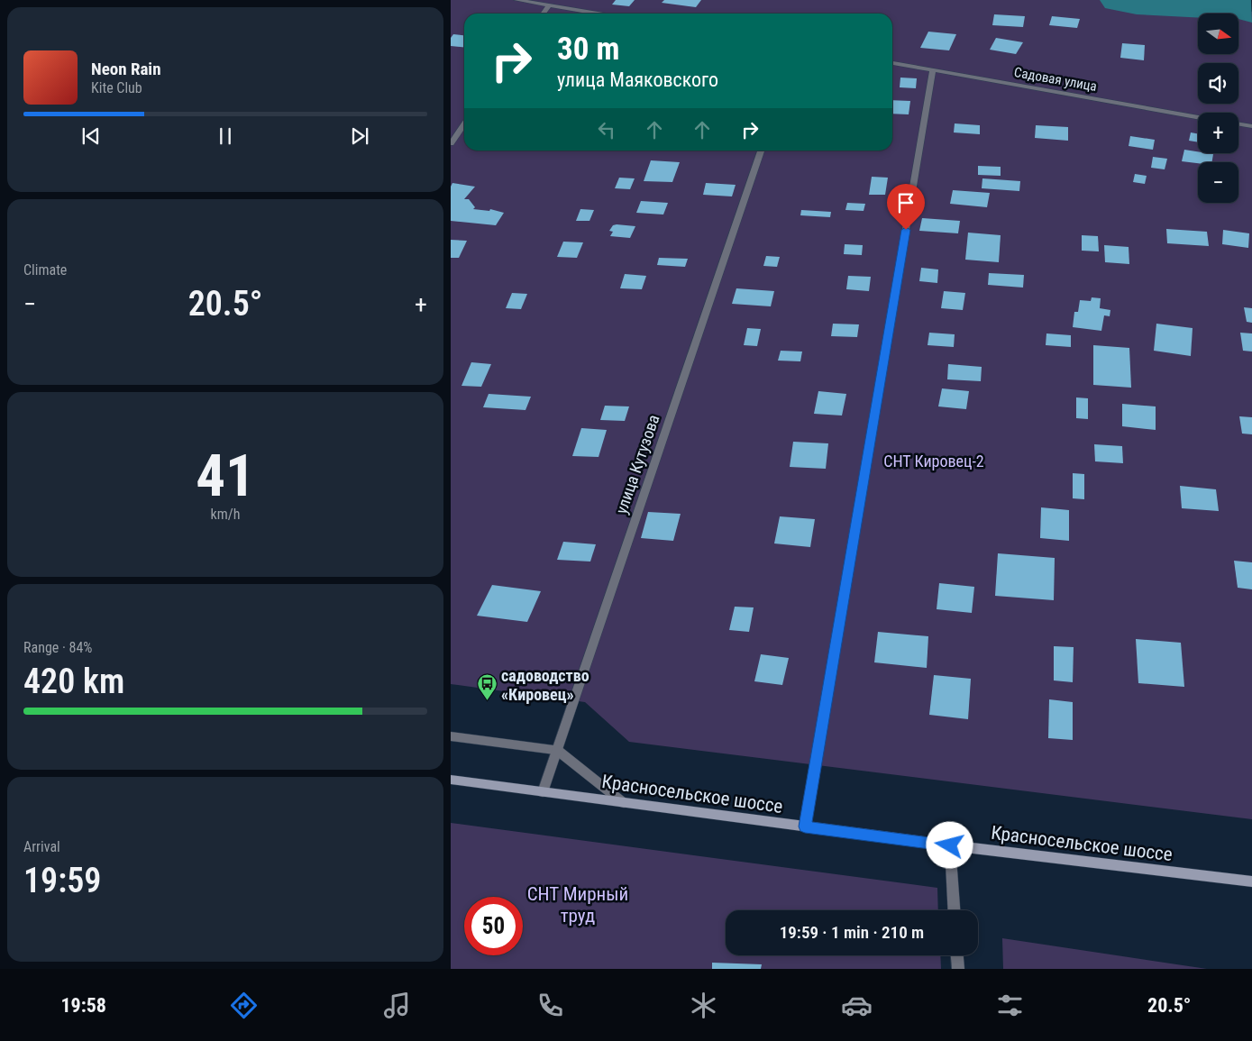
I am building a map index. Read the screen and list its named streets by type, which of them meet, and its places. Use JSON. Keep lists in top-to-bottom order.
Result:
{
  "streets": {
    "main road": ["Красносельское шоссе"],
    "street": ["Садовая улица", "улица Кутузова"]
  },
  "crossings": [
    ["улица Кутузова", "Красносельское шоссе"]
  ],
  "parks": ["СНТ Кировец-2", "СНТ Мирный труд"],
  "places": {
    "bus stop": ["садоводство «Кировец»"]
  },
  "north": "right",
  "page": {
    "map_buttons": ["+", "−"],
    "turn": ["30 m", "улица Маяковского"],
    "song": ["Neon Rain", "Kite Club"],
    "tile": [
      "Climate",
      ["41", "km/h"],
      ["Range · 84%", "420 km"],
      ["Arrival", "19:59"]
    ],
    "heat": ["−", "20.5°", "+"],
    "limit": "50",
    "trip": "19:59 · 1 min · 210 m",
    "tabs": ["19:58", "20.5°"]
  }
}
